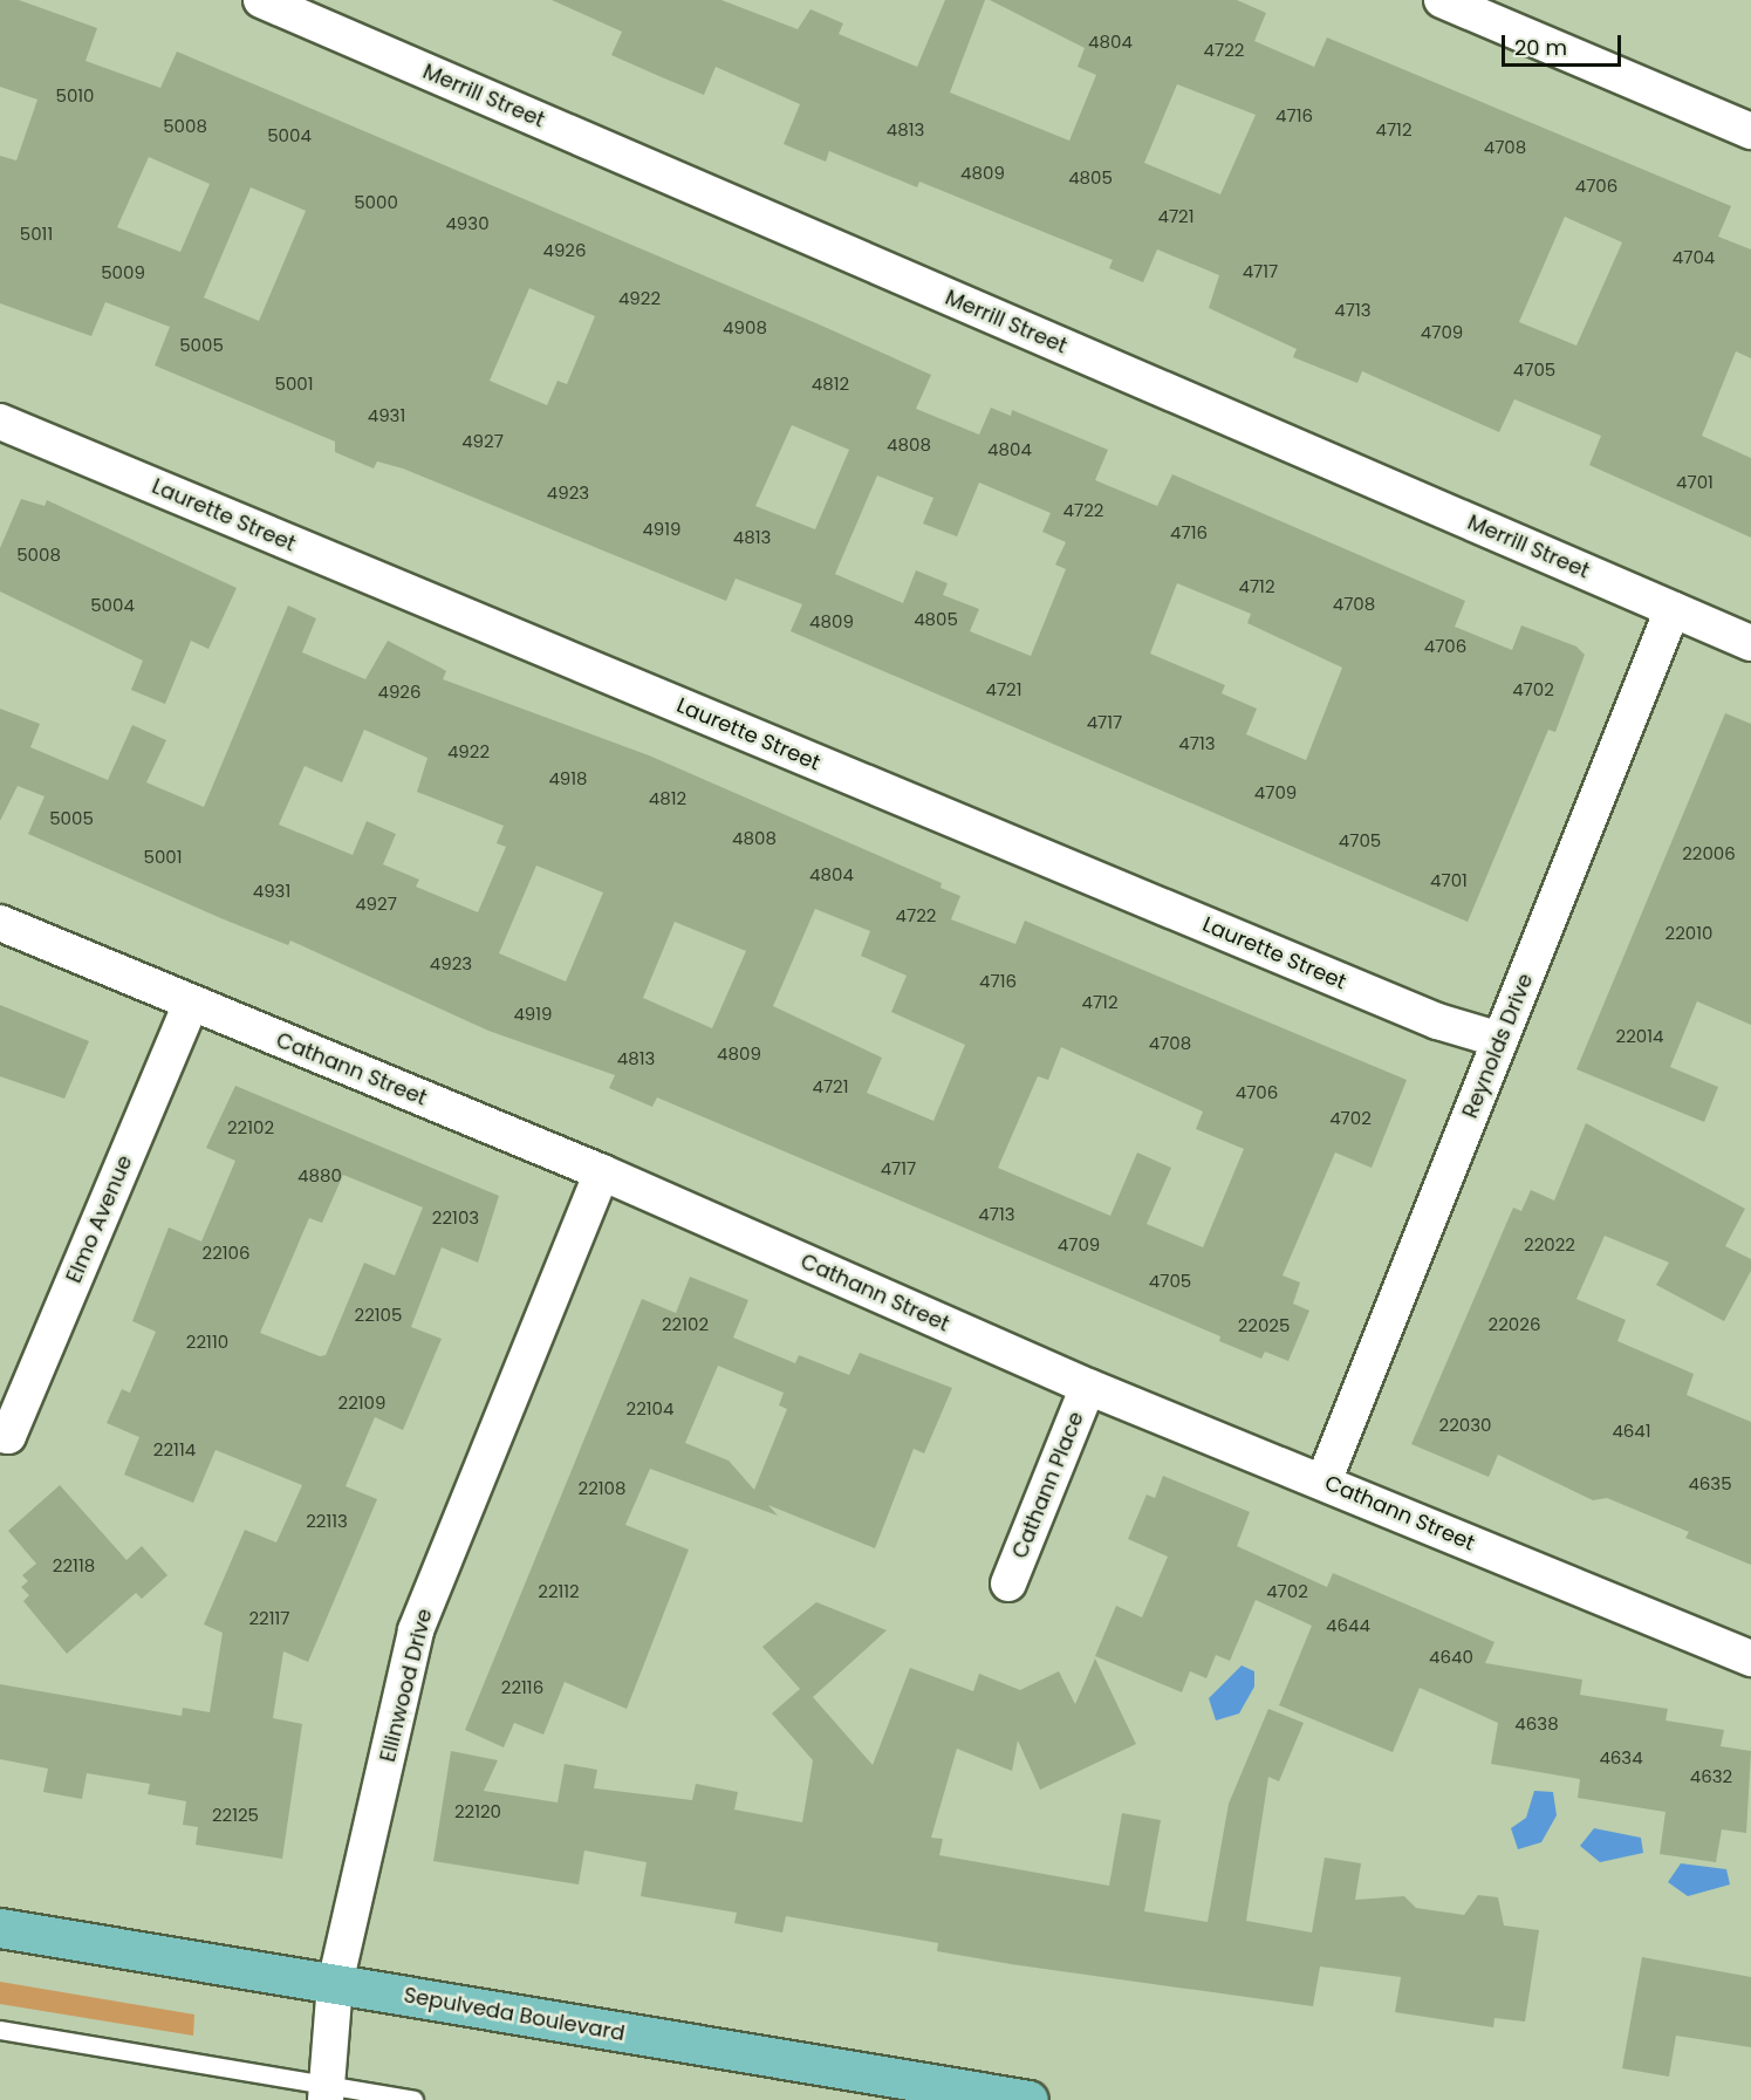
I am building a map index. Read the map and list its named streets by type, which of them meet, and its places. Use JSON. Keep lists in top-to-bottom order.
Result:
{
  "streets": {
    "main road": ["Sepulveda Boulevard"],
    "street": [
      "Merrill Street",
      "Laurette Street",
      "Reynolds Drive",
      "Cathann Street",
      "Elmo Avenue",
      "Cathann Place",
      "Ellinwood Drive"
    ]
  },
  "crossings": [
    ["Merrill Street", "Reynolds Drive"],
    ["Laurette Street", "Reynolds Drive"],
    ["Reynolds Drive", "Cathann Street"],
    ["Cathann Street", "Elmo Avenue"],
    ["Cathann Street", "Cathann Place"],
    ["Cathann Street", "Ellinwood Drive"],
    ["Ellinwood Drive", "Sepulveda Boulevard"]
  ],
  "house_numbers": [
    "4804",
    "4722",
    "5010",
    "4716",
    "5008",
    "4813",
    "4712",
    "5004",
    "4708",
    "4809",
    "4805",
    "4706",
    "5000",
    "4721",
    "4930",
    "5011",
    "4926",
    "4704",
    "4717",
    "5009",
    "4922",
    "4713",
    "4908",
    "4709",
    "5005",
    "4705",
    "5001",
    "4812",
    "4931",
    "4927",
    "4808",
    "4804",
    "4701",
    "4923",
    "4722",
    "4919",
    "4716",
    "4813",
    "5008",
    "4712",
    "4708",
    "5004",
    "4805",
    "4809",
    "4706",
    "4721",
    "4702",
    "4926",
    "4717",
    "4713",
    "4922",
    "4918",
    "4709",
    "4812",
    "5005",
    "4808",
    "4705",
    "22006",
    "5001",
    "4804",
    "4701",
    "4931",
    "4927",
    "4722",
    "22010",
    "4923",
    "4716",
    "4712",
    "4919",
    "22014",
    "4708",
    "4809",
    "4813",
    "4721",
    "4706",
    "4702",
    "22102",
    "4717",
    "4880",
    "4713",
    "22103",
    "4709",
    "22022",
    "22106",
    "4705",
    "22105",
    "22102",
    "22026",
    "22025",
    "22110",
    "22109",
    "22104",
    "22030",
    "4641",
    "22114",
    "4635",
    "22108",
    "22113",
    "22118",
    "22112",
    "4702",
    "22117",
    "4644",
    "4640",
    "22116",
    "4638",
    "4634",
    "4632",
    "22120",
    "22125"
  ],
  "scale_bar": "20 m"
}
